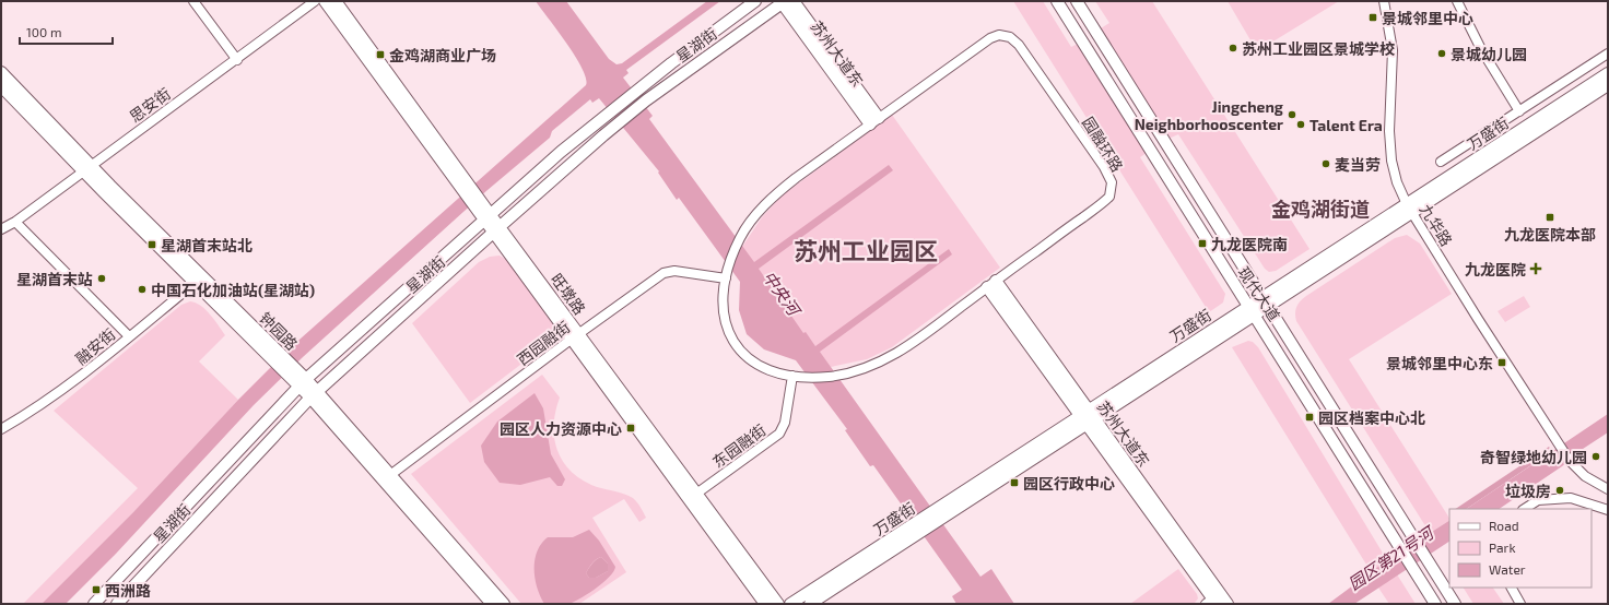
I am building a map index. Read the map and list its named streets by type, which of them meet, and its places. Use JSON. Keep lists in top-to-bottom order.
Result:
{
  "streets": {
    "main road": [
      "星湖街",
      "苏州大道东",
      "万盛街",
      "旺墩路",
      "现代大道",
      "钟园路"
    ],
    "street": [
      "思安街",
      "园融环路",
      "九华路",
      "西园融街",
      "融安街",
      "东园融街"
    ]
  },
  "crossings": [
    ["星湖街", "苏州大道东"],
    ["星湖街", "旺墩路"],
    ["星湖街", "钟园路"],
    ["苏州大道东", "万盛街"],
    ["苏州大道东", "园融环路"],
    ["思安街", "钟园路"],
    ["万盛街", "九华路"],
    ["万盛街", "现代大道"],
    ["园融环路", "西园融街"],
    ["园融环路", "东园融街"],
    ["旺墩路", "西园融街"],
    ["旺墩路", "东园融街"],
    ["钟园路", "西园融街"],
    ["钟园路", "融安街"]
  ],
  "districts": ["金鸡湖街道", "苏州工业园区"],
  "water": ["中央河", "园区第21号河"],
  "places": {
    "transit": [
      "景城邻里中心",
      "金鸡湖商业广场",
      "九龙医院本部",
      "九龙医院南",
      "星湖首末站北",
      "景城邻里中心东",
      "园区档案中心北",
      "园区人力资源中心",
      "园区行政中心",
      "西洲路"
    ],
    "other": [
      "苏州工业园区景城学校",
      "景城幼儿园",
      "Jingcheng Neighborhooscenter",
      "Talent Era",
      "麦当劳",
      "星湖首末站",
      "中国石化加油站(星湖站)",
      "奇智绿地幼儿园",
      "垃圾房"
    ],
    "health": ["九龙医院"]
  },
  "legend": ["Road", "Park", "Water"],
  "scale_bar": "100 m"
}
